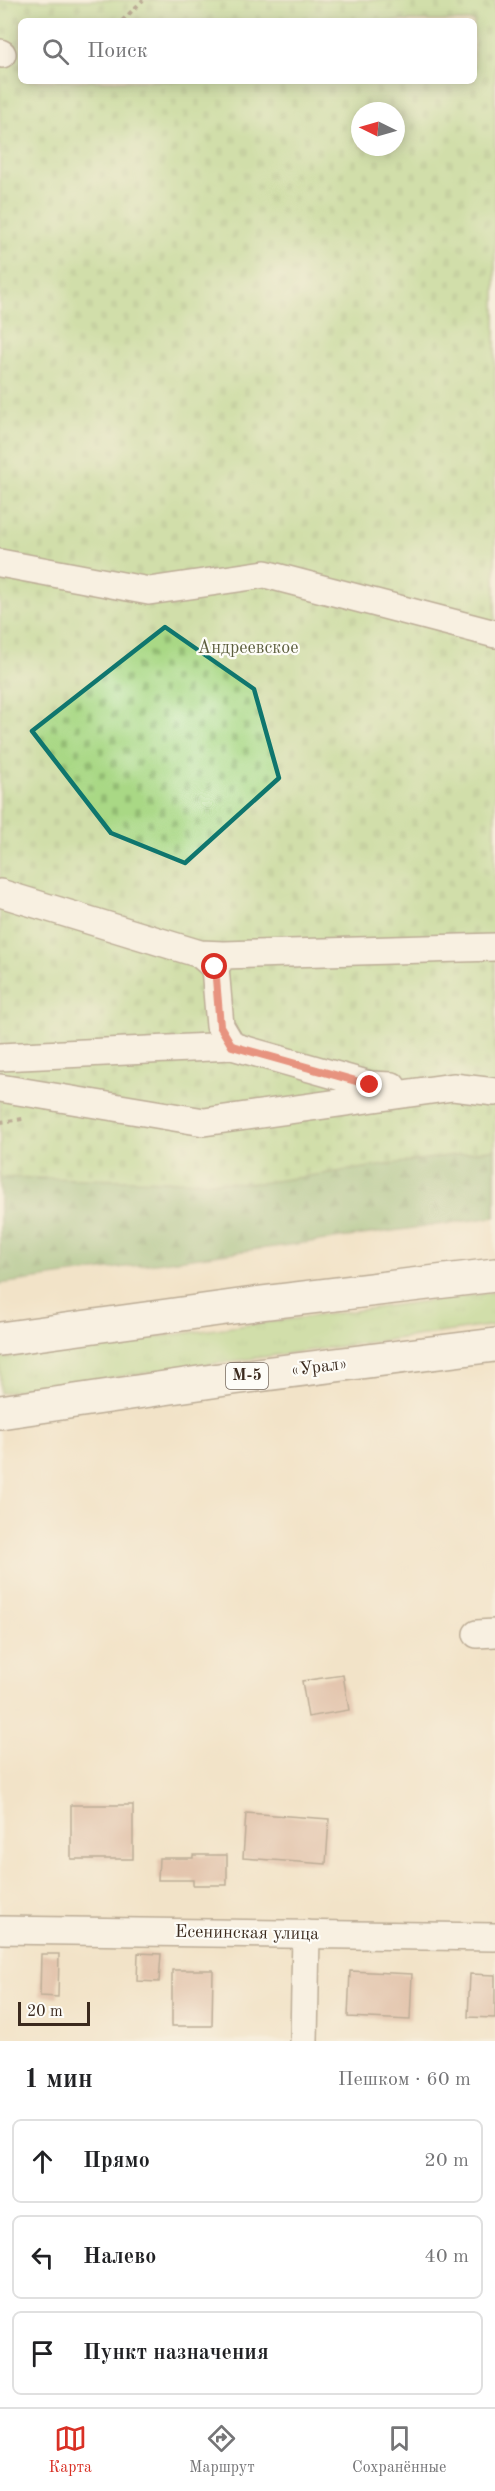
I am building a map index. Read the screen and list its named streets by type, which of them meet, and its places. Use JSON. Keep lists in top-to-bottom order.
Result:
{
  "streets": {
    "main road": ["«Урал»", "М-5"],
    "street": ["Есенинская улица"]
  },
  "parks": ["Андреевское"],
  "scale_bar": "20 m",
  "north": "left",
  "page": {
    "search": "Поиск",
    "scale": "20 m",
    "heading": ["1 мин", "Пешком · 60 m"],
    "list": [
      ["Прямо", "20 m"],
      ["Налево", "40 m"],
      "Пункт назначения"
    ],
    "nav": ["Карта", "Маршрут", "Сохранённые"]
  }
}
